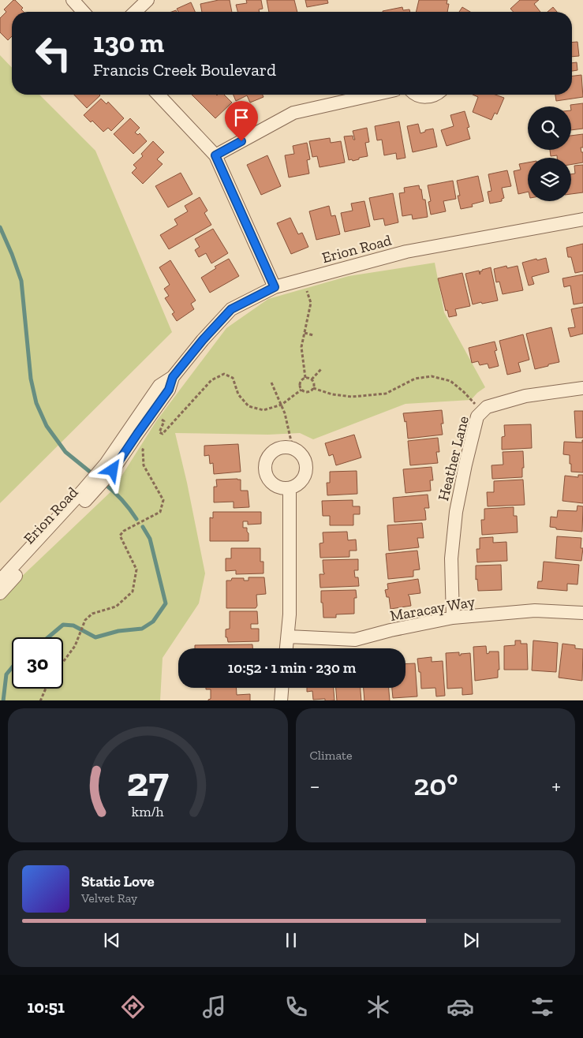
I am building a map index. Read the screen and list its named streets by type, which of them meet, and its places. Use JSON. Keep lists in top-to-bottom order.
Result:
{
  "streets": {
    "street": ["Erion Road", "Heather Lane", "Maracay Way"]
  },
  "crossings": [
    ["Heather Lane", "Maracay Way"]
  ],
  "page": {
    "turn": ["130 m", "Francis Creek Boulevard"],
    "limit": "30",
    "trip": "10:52 · 1 min · 230 m",
    "tile": "Climate",
    "heat": ["−", "20°", "+"],
    "song": ["Static Love", "Velvet Ray"],
    "tabs": "10:51",
    "gauge": ["27", "km/h"]
  }
}
